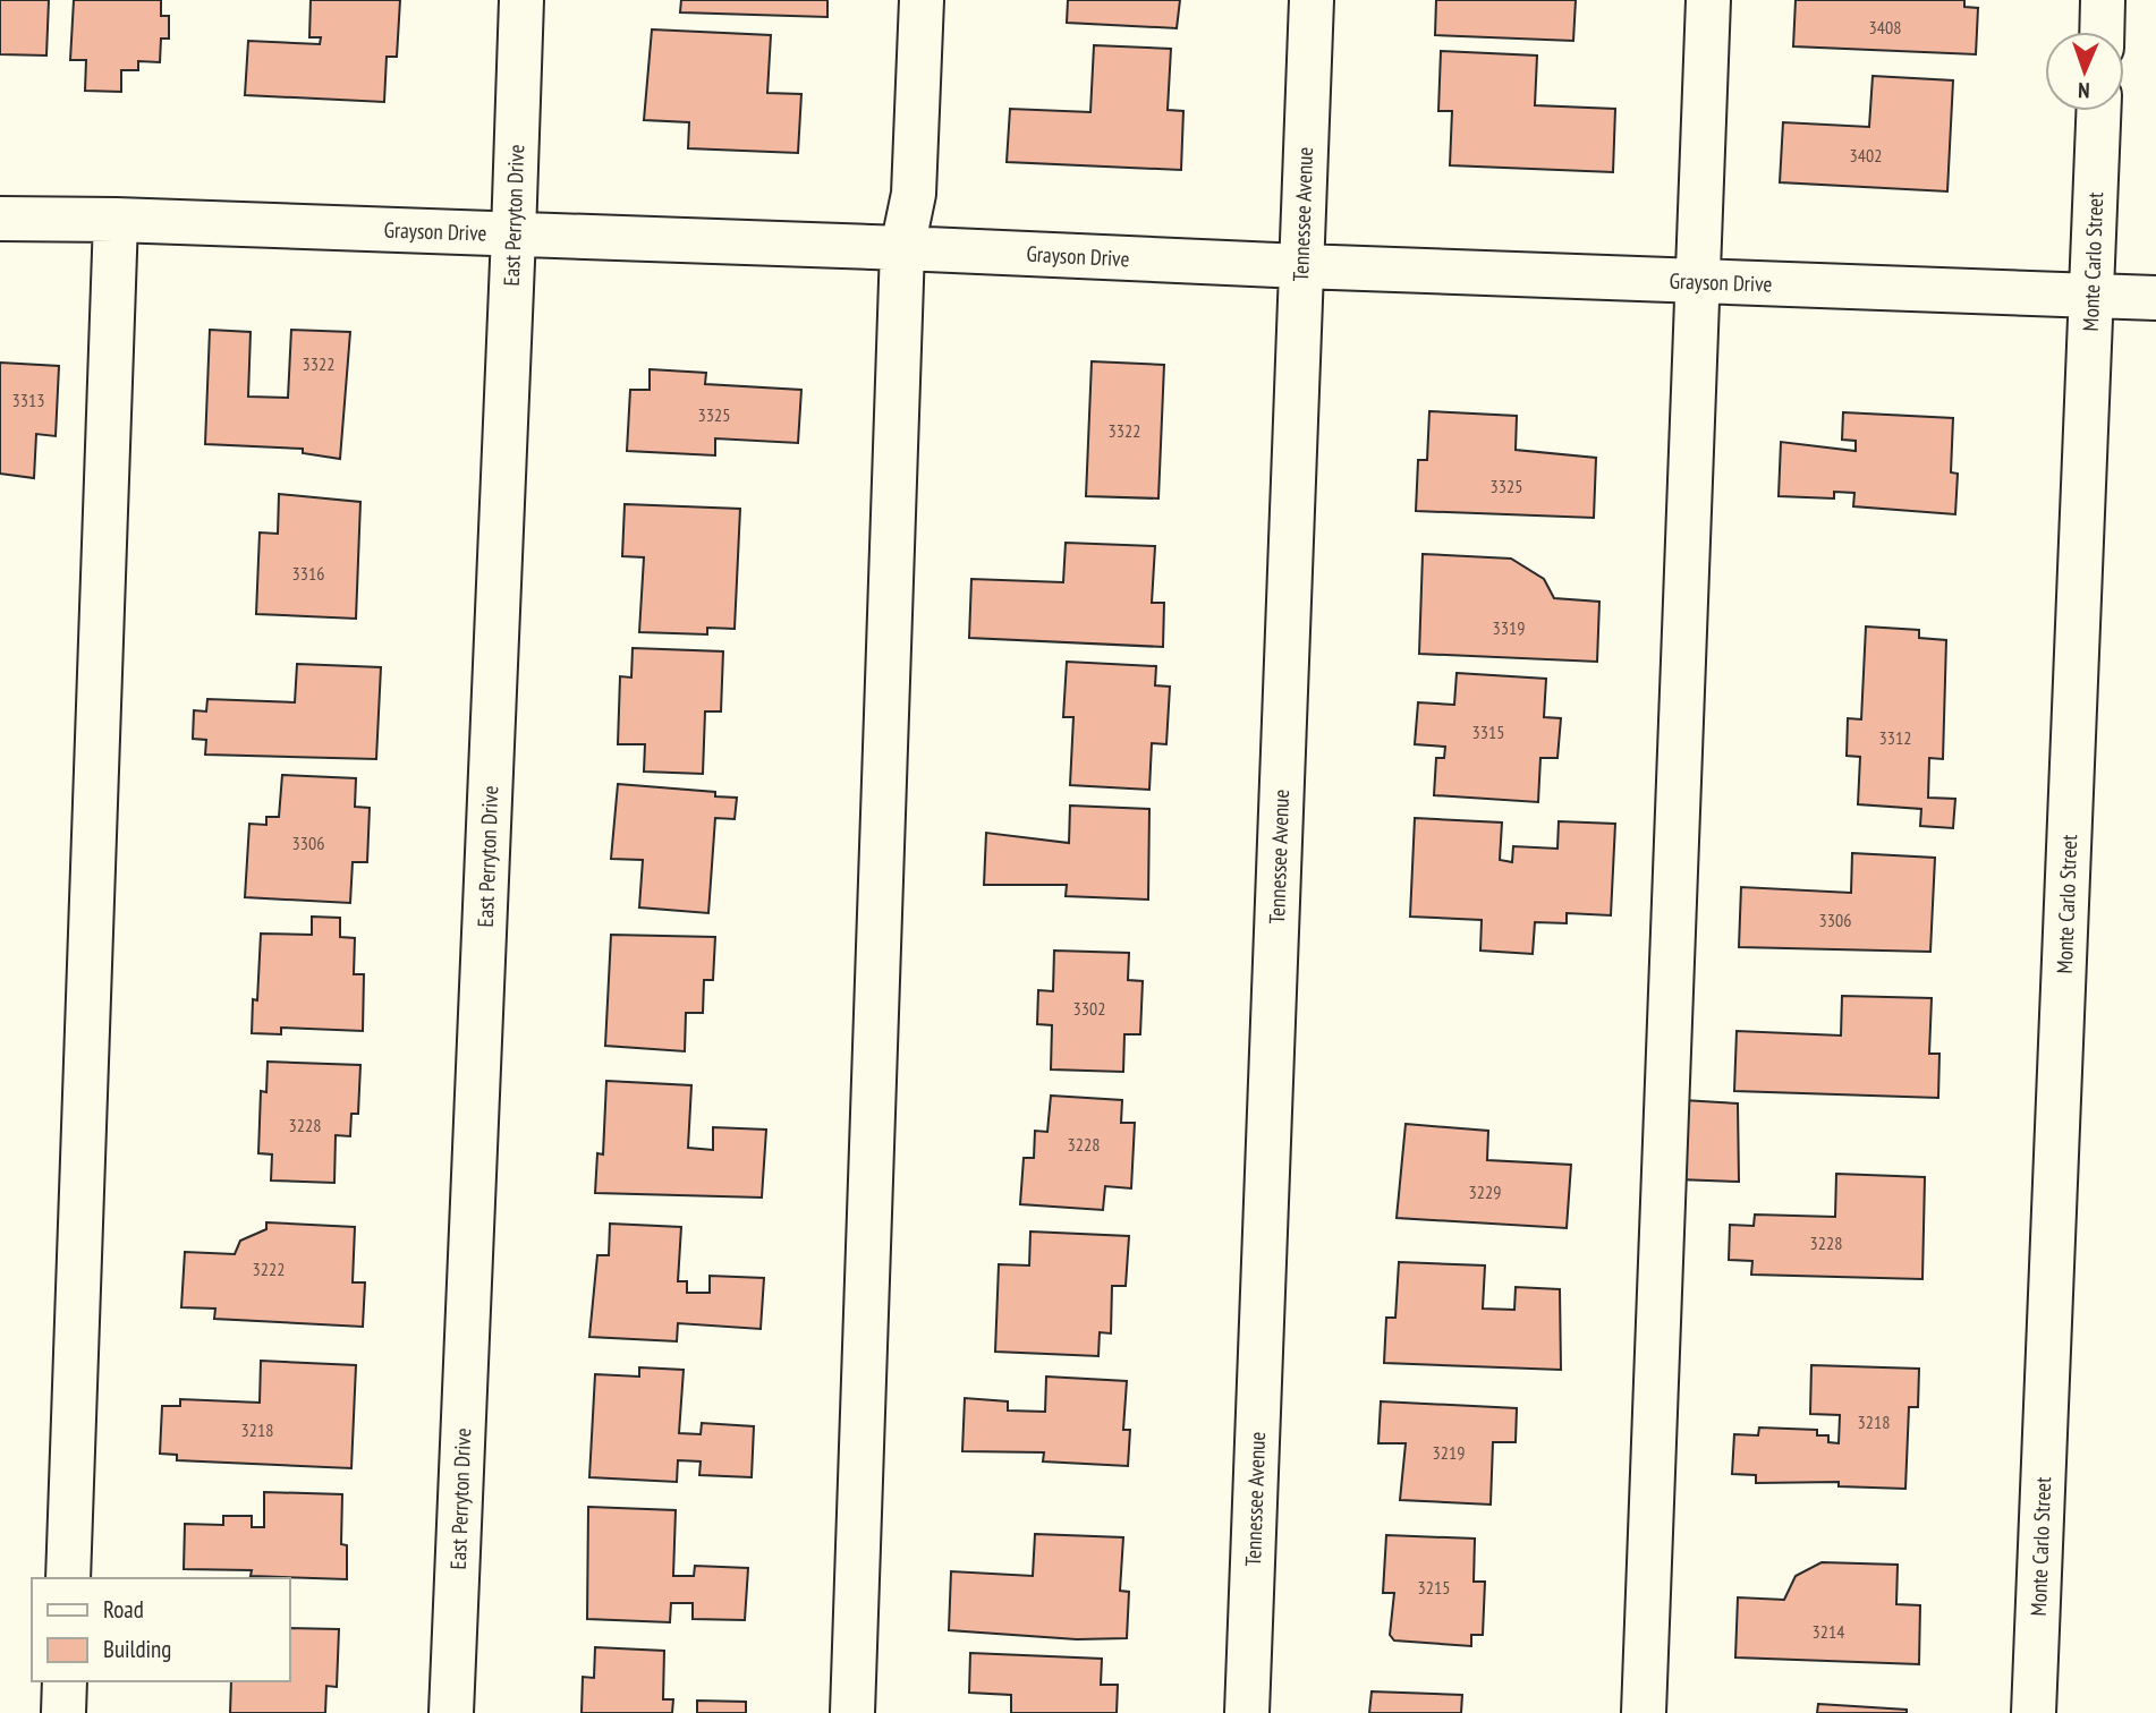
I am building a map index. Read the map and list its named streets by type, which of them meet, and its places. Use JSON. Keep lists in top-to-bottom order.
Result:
{
  "streets": {
    "street": [
      "Tennessee Avenue",
      "East Perryton Drive",
      "Grayson Drive",
      "Monte Carlo Street"
    ]
  },
  "crossings": [
    ["Tennessee Avenue", "Grayson Drive"],
    ["East Perryton Drive", "Grayson Drive"],
    ["Grayson Drive", "Monte Carlo Street"]
  ],
  "house_numbers": [
    "3408",
    "3402",
    "3322",
    "3313",
    "3325",
    "3322",
    "3325",
    "3316",
    "3319",
    "3315",
    "3312",
    "3306",
    "3306",
    "3302",
    "3228",
    "3228",
    "3229",
    "3228",
    "3222",
    "3218",
    "3218",
    "3219",
    "3215",
    "3214"
  ],
  "legend": ["Road", "Building"],
  "north": "bottom"
}
